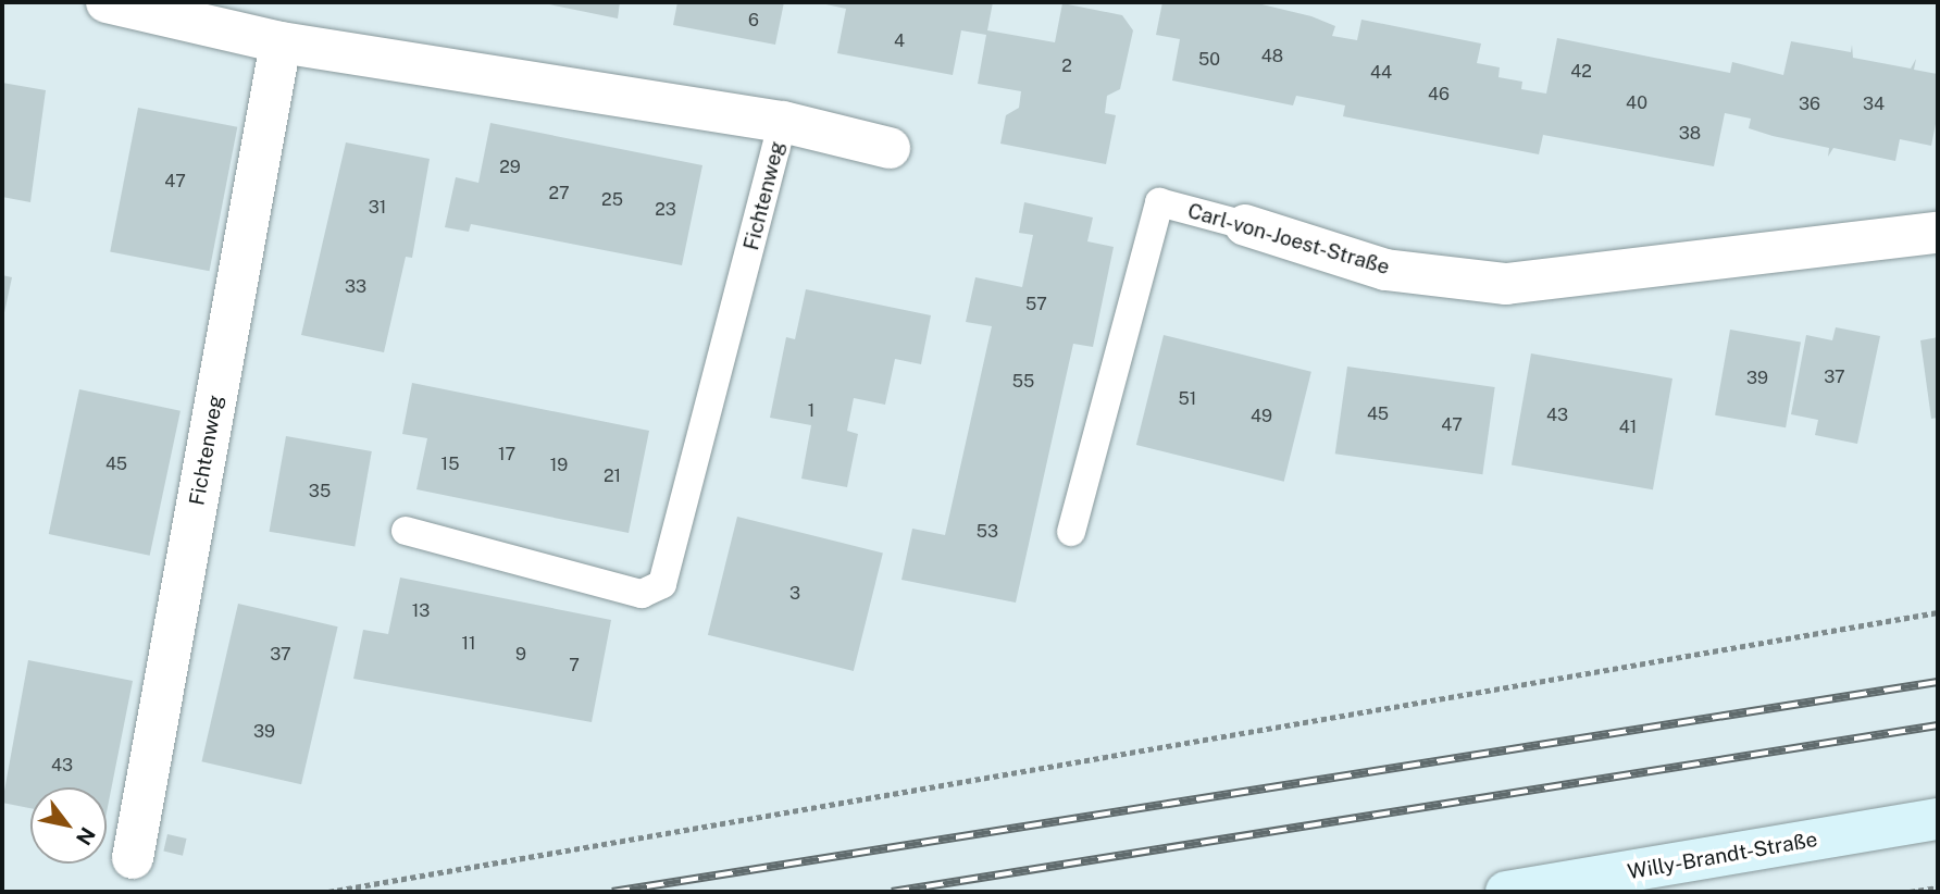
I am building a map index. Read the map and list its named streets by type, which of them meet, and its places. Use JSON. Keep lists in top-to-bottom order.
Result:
{
  "streets": {
    "main road": ["Willy-Brandt-Straße"],
    "street": ["Fichtenweg", "Carl-von-Joest-Straße"]
  },
  "house_numbers": [
    "6",
    "4",
    "48",
    "50",
    "2",
    "42",
    "44",
    "46",
    "40",
    "36",
    "34",
    "38",
    "29",
    "47",
    "27",
    "25",
    "31",
    "23",
    "33",
    "57",
    "37",
    "39",
    "55",
    "51",
    "1",
    "45",
    "43",
    "49",
    "47",
    "41",
    "17",
    "45",
    "15",
    "19",
    "21",
    "35",
    "53",
    "3",
    "13",
    "11",
    "37",
    "9",
    "7",
    "39",
    "43"
  ],
  "north": "bottom right"
}
